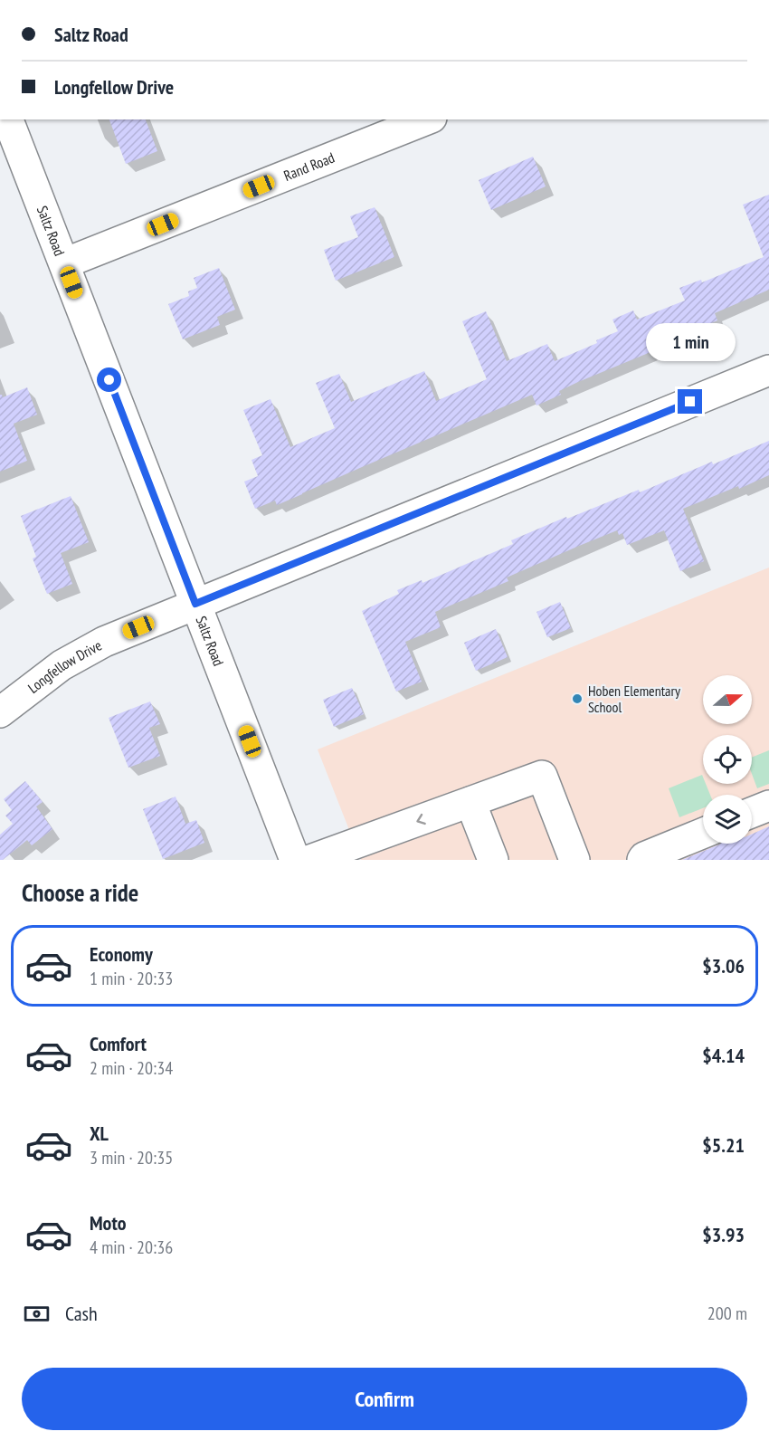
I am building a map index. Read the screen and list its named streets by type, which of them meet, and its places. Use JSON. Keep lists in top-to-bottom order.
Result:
{
  "streets": {
    "street": ["Rand Road", "Saltz Road", "Longfellow Drive"]
  },
  "crossings": [
    ["Rand Road", "Saltz Road"],
    ["Saltz Road", "Longfellow Drive"]
  ],
  "places": ["Hoben Elementary School"],
  "north": "right",
  "page": {
    "banner": ["Saltz Road", "Longfellow Drive"],
    "bubble": "1 min",
    "heading": "Choose a ride",
    "list": [
      {
        "name": "Economy",
        "note": "1 min · 20:33",
        "value": "$3.06"
      },
      {
        "name": "Comfort",
        "note": "2 min · 20:34",
        "value": "$4.14"
      },
      {
        "name": "XL",
        "note": "3 min · 20:35",
        "value": "$5.21"
      },
      {
        "name": "Moto",
        "note": "4 min · 20:36",
        "value": "$3.93"
      }
    ],
    "pay": ["Cash", "200 m"],
    "buttons": "Confirm"
  }
}
